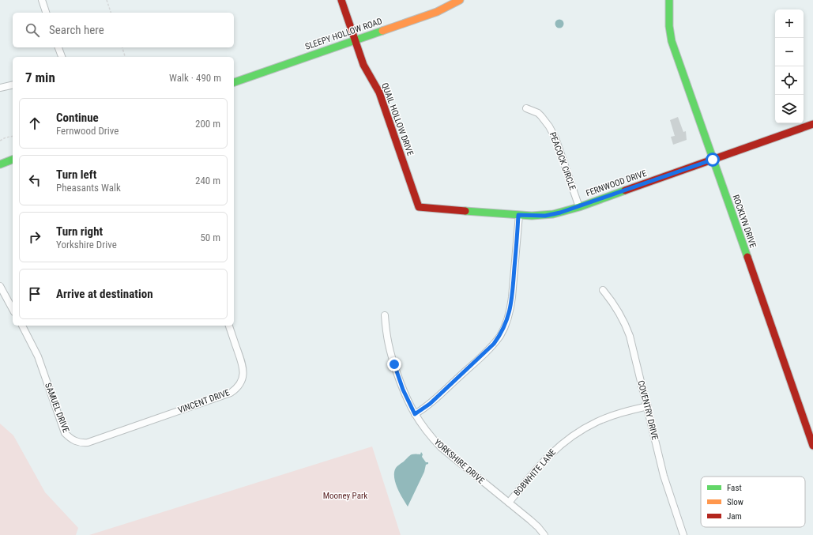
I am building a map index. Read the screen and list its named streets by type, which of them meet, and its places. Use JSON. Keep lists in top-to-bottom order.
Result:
{
  "streets": {
    "street": [
      "SLEEPY HOLLOW ROAD",
      "QUAIL HOLLOW DRIVE",
      "PEACOCK CIRCLE",
      "FERNWOOD DRIVE",
      "ROCKLYN DRIVE",
      "VINCENT DRIVE",
      "SAMUEL DRIVE",
      "COVENTRY DRIVE",
      "YORKSHIRE DRIVE",
      "BOBWHITE LANE"
    ]
  },
  "crossings": [
    ["SLEEPY HOLLOW ROAD", "QUAIL HOLLOW DRIVE"],
    ["QUAIL HOLLOW DRIVE", "FERNWOOD DRIVE"],
    ["PEACOCK CIRCLE", "FERNWOOD DRIVE"],
    ["FERNWOOD DRIVE", "ROCKLYN DRIVE"],
    ["VINCENT DRIVE", "SAMUEL DRIVE"],
    ["COVENTRY DRIVE", "BOBWHITE LANE"],
    ["YORKSHIRE DRIVE", "BOBWHITE LANE"]
  ],
  "parks": ["Mooney Park"],
  "legend": ["Fast", "Slow", "Jam"],
  "page": {
    "map_buttons": ["+", "−"],
    "search": "Search here",
    "heading": ["7 min", "Walk · 490 m"],
    "list": [
      ["Continue", "Fernwood Drive", "200 m"],
      ["Turn left", "Pheasants Walk", "240 m"],
      ["Turn right", "Yorkshire Drive", "50 m"],
      "Arrive at destination"
    ]
  }
}
